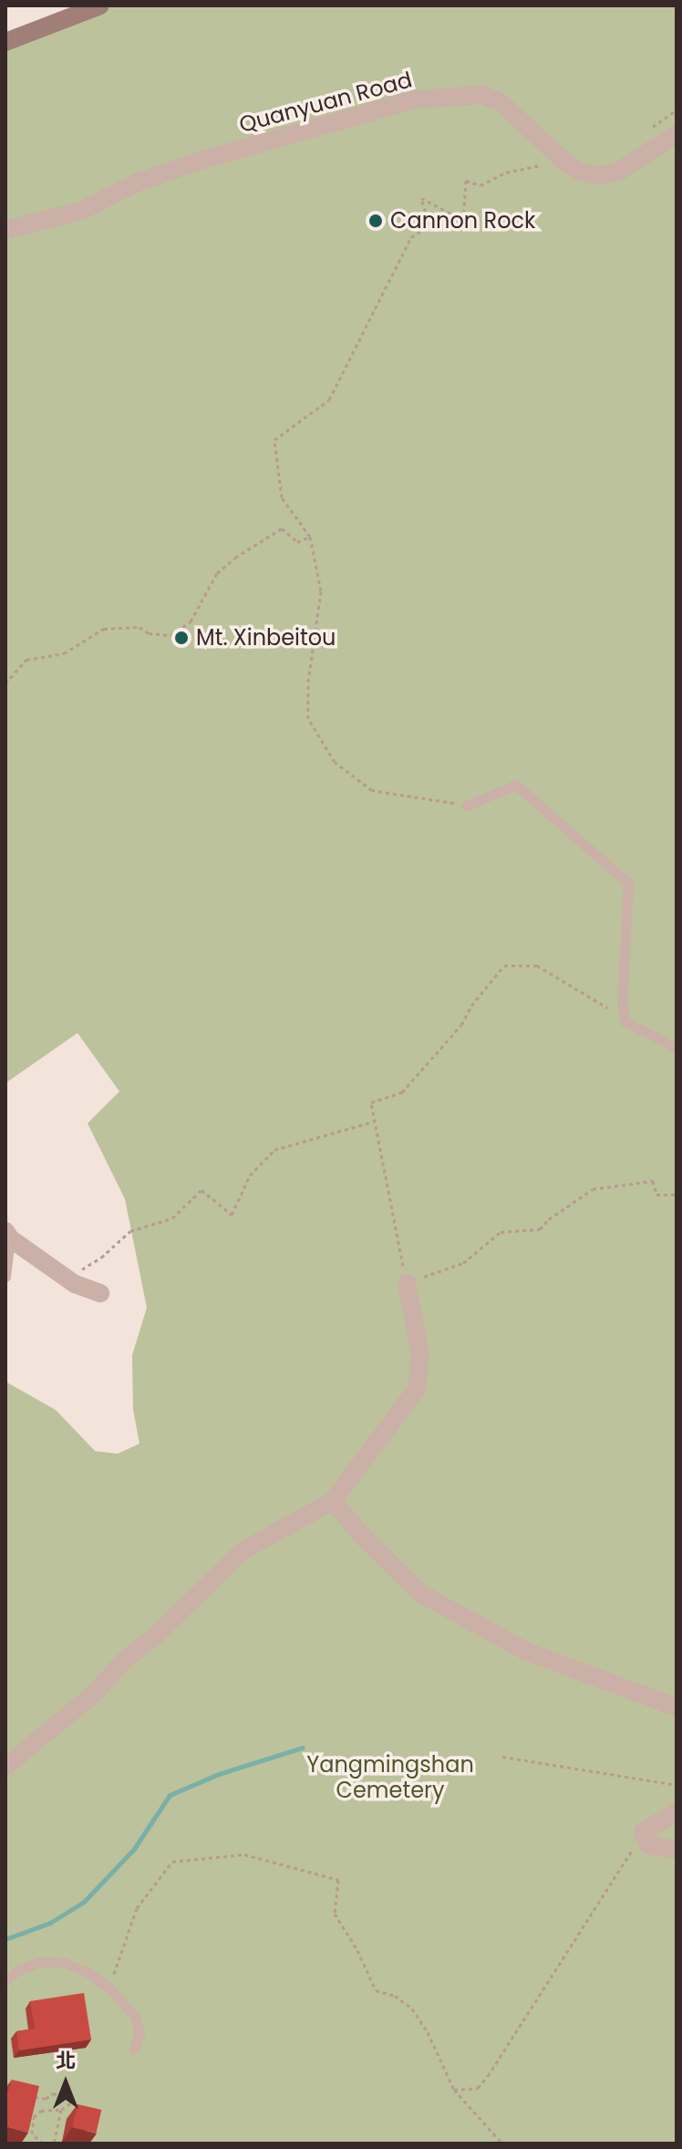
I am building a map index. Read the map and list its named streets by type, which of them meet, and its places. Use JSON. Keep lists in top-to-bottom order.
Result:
{
  "streets": {
    "street": ["Quanyuan Road"]
  },
  "parks": ["Yangmingshan Cemetery"],
  "places": ["Cannon Rock", "Mt. Xinbeitou"],
  "north": "top"
}
